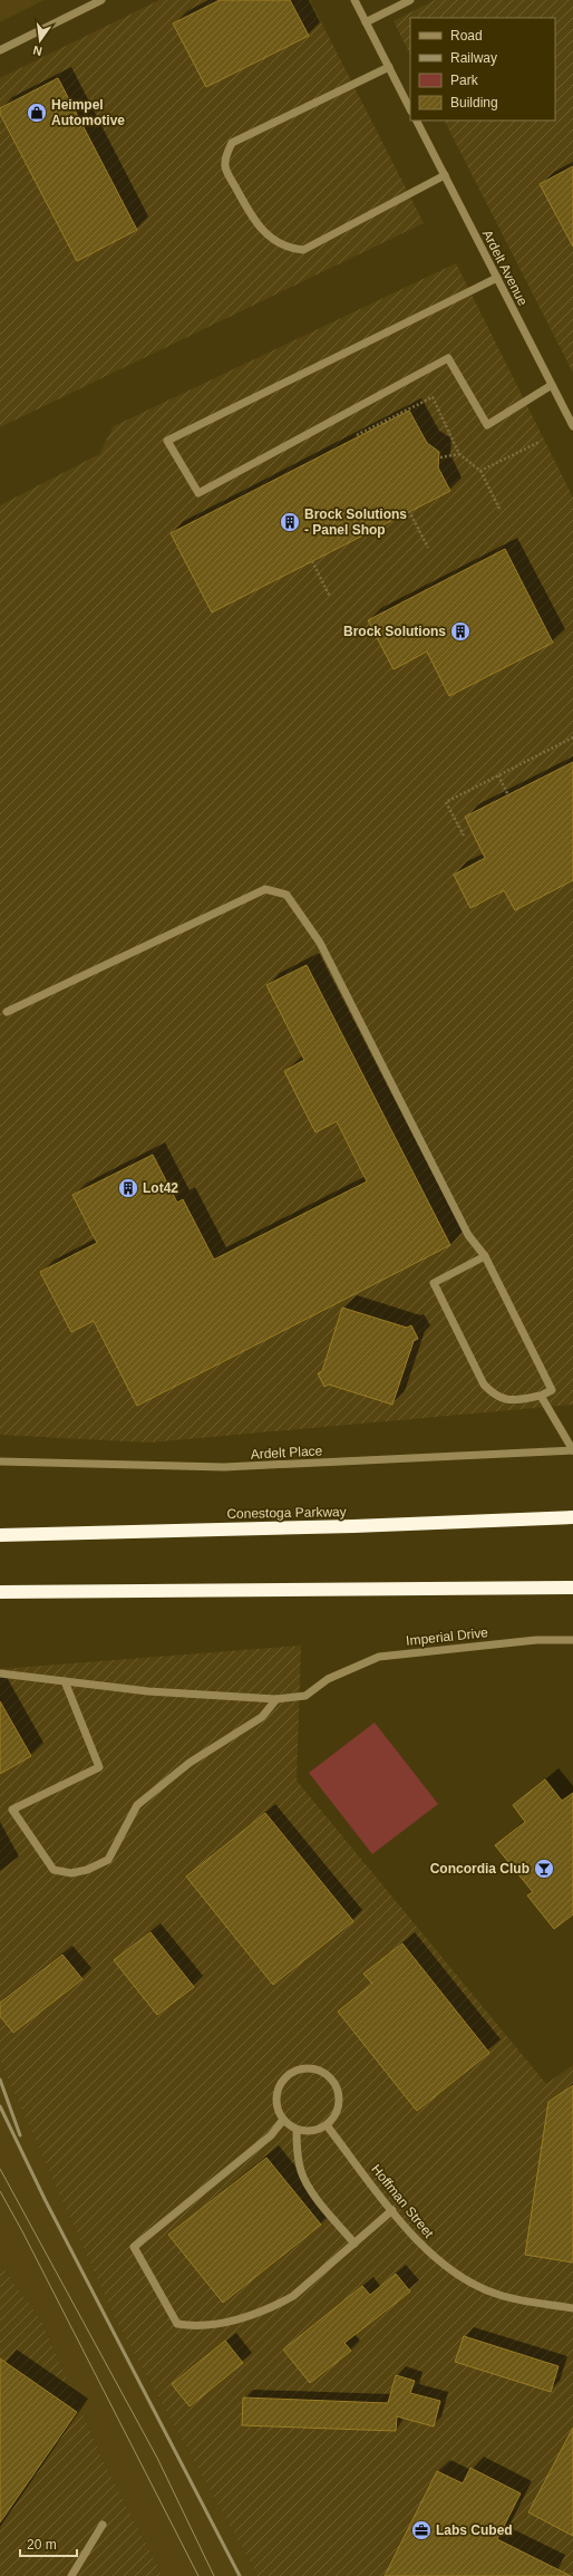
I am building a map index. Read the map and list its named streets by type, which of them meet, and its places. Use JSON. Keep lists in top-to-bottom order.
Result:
{
  "streets": {
    "highway": ["Conestoga Parkway"],
    "street": [
      "Ardelt Avenue",
      "Ardelt Place",
      "Imperial Drive",
      "Hoffman Street"
    ]
  },
  "places": {
    "shop": ["Heimpel Automotive"],
    "building": ["Brock Solutions - Panel Shop", "Brock Solutions", "Lot42"],
    "bar": ["Concordia Club"],
    "office": ["Labs Cubed"]
  },
  "legend": [
    "Road",
    "Railway",
    "Park",
    "Building"
  ],
  "scale_bar": "20 m",
  "north": "bottom"
}
